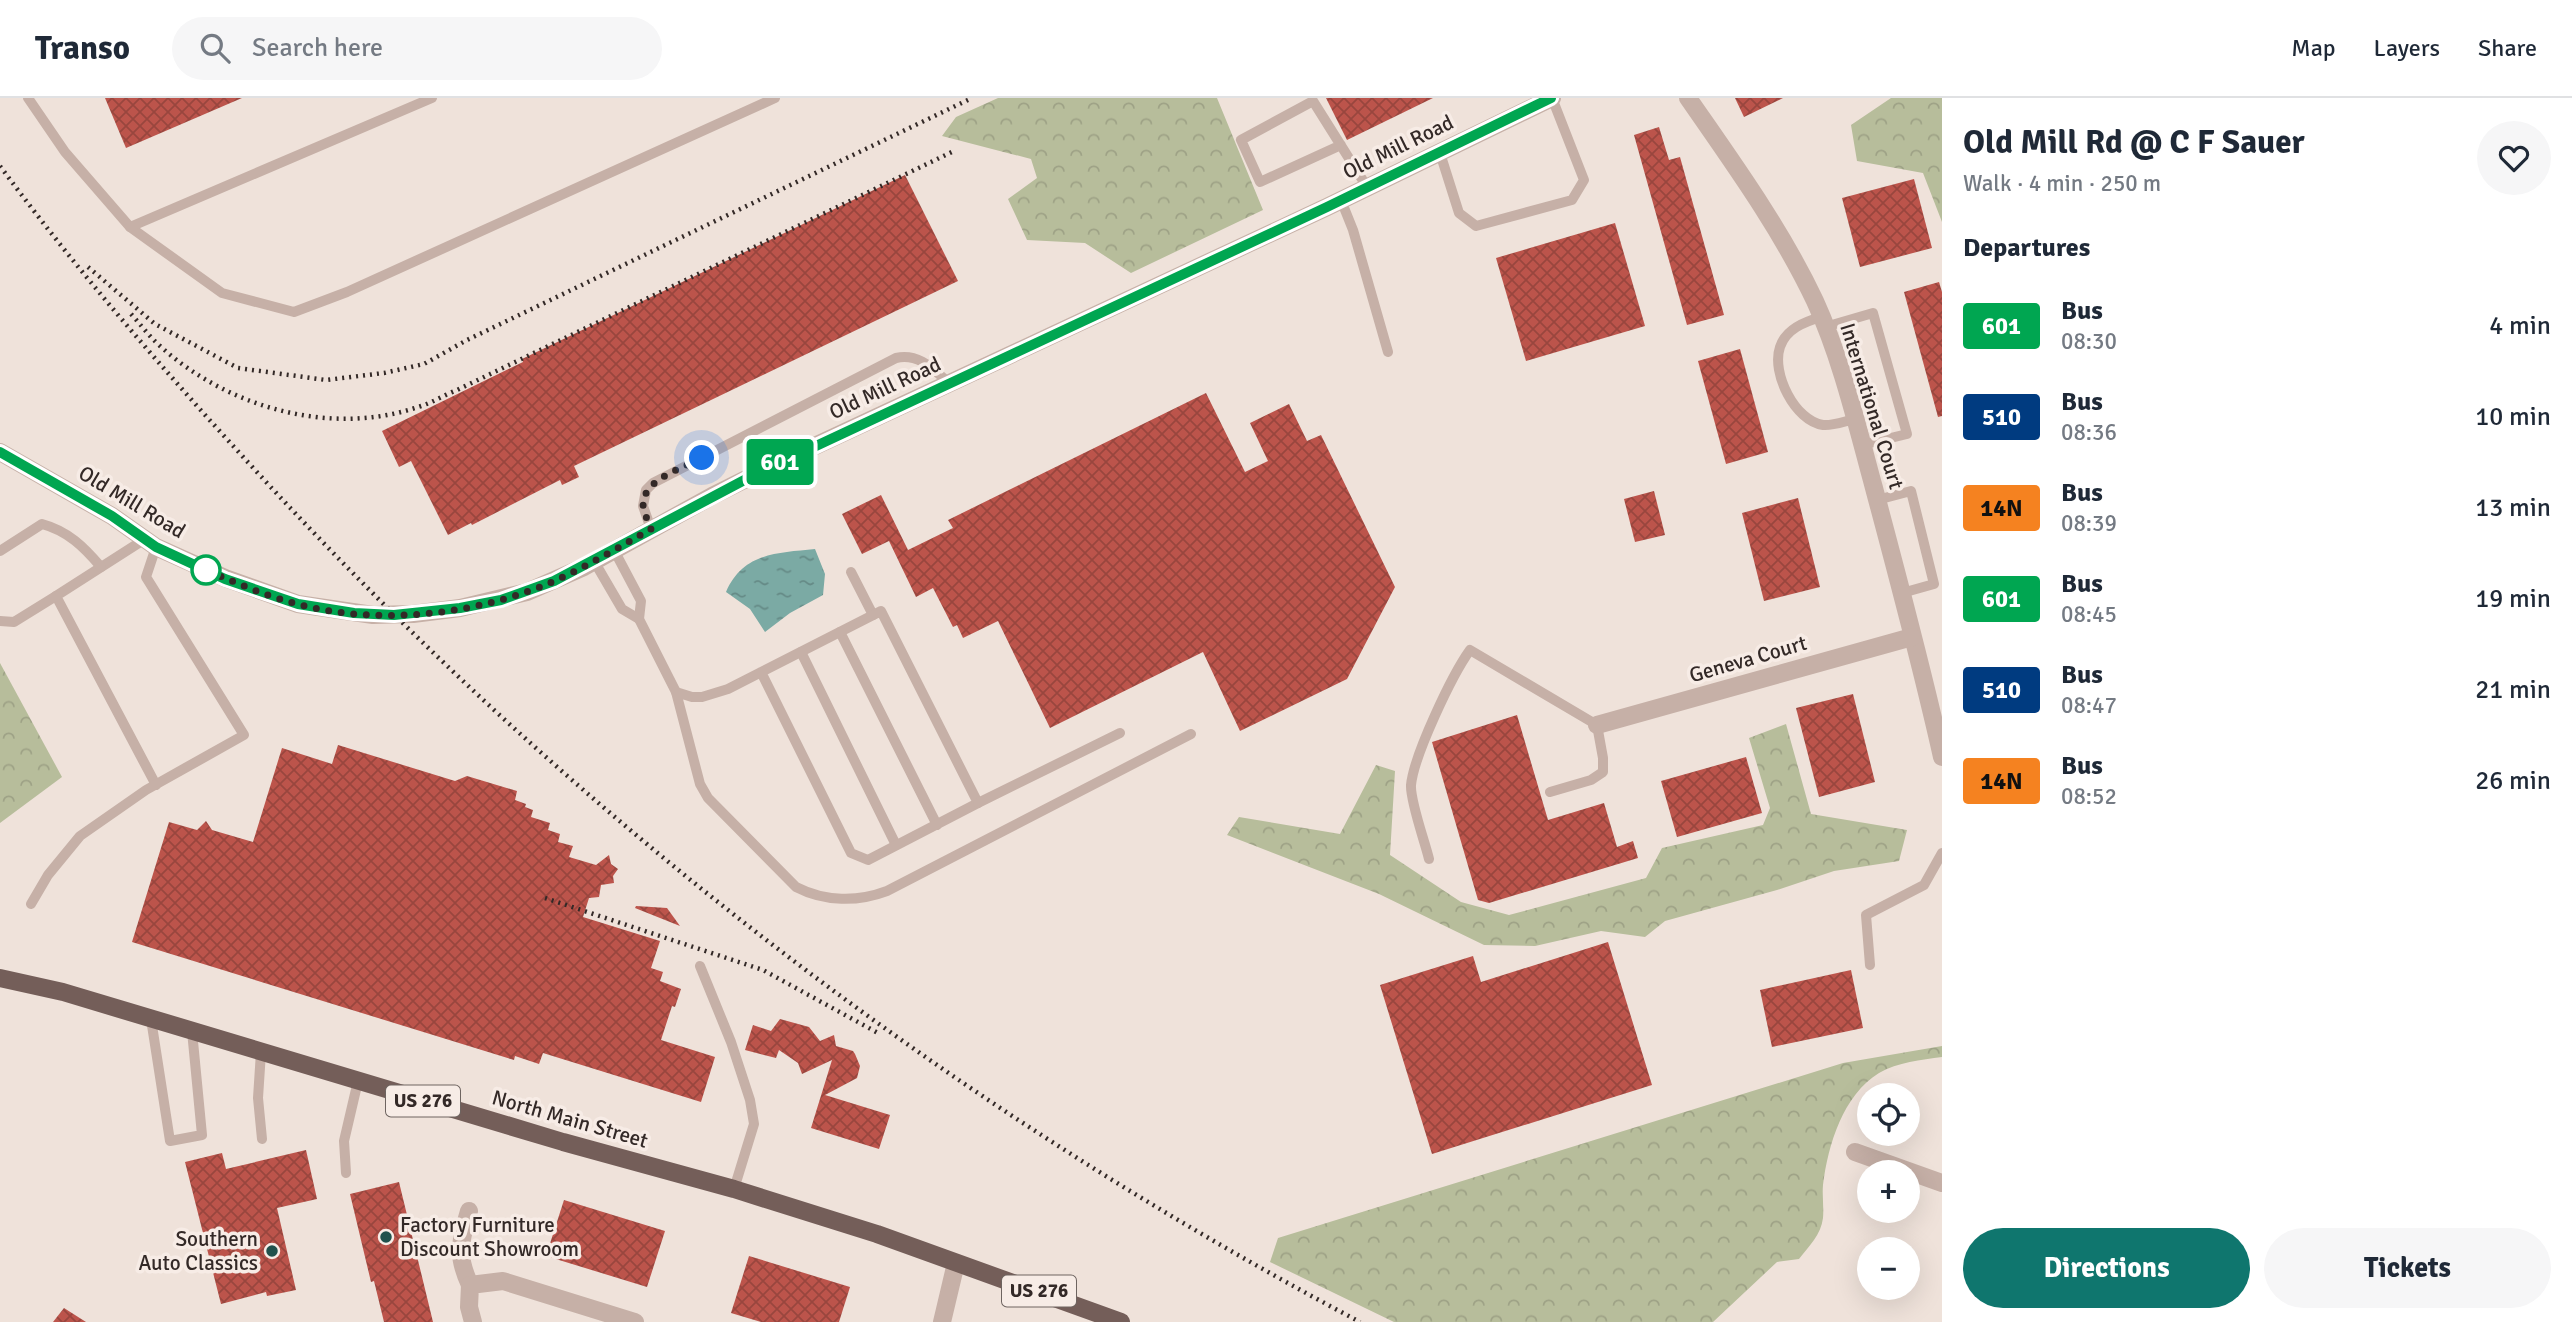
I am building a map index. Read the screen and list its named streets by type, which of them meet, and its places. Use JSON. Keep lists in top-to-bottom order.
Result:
{
  "streets": {
    "main road": ["US 276", "North Main Street"],
    "street": ["Old Mill Road", "International Court", "Geneva Court"]
  },
  "crossings": [
    ["International Court", "Geneva Court"]
  ],
  "places": ["Factory Furniture Discount Showroom", "Southern Auto Classics"],
  "lines": ["bus line 601"],
  "page": {
    "header": "Transo",
    "search": "Search here",
    "nav": ["Map", "Layers", "Share"],
    "on_map": "601",
    "heading": [
      ["Old Mill Rd @ C F Sauer", "Walk · 4 min · 250 m"],
      "Departures"
    ],
    "list": [
      {
        "mark": "601",
        "name": "Bus",
        "note": "08:30",
        "value": "4 min"
      },
      {
        "mark": "510",
        "name": "Bus",
        "note": "08:36",
        "value": "10 min"
      },
      {
        "mark": "14N",
        "name": "Bus",
        "note": "08:39",
        "value": "13 min"
      },
      {
        "mark": "601",
        "name": "Bus",
        "note": "08:45",
        "value": "19 min"
      },
      {
        "mark": "510",
        "name": "Bus",
        "note": "08:47",
        "value": "21 min"
      },
      {
        "mark": "14N",
        "name": "Bus",
        "note": "08:52",
        "value": "26 min"
      }
    ],
    "map_buttons": ["+", "−"],
    "buttons": ["Directions", "Tickets"]
  }
}
